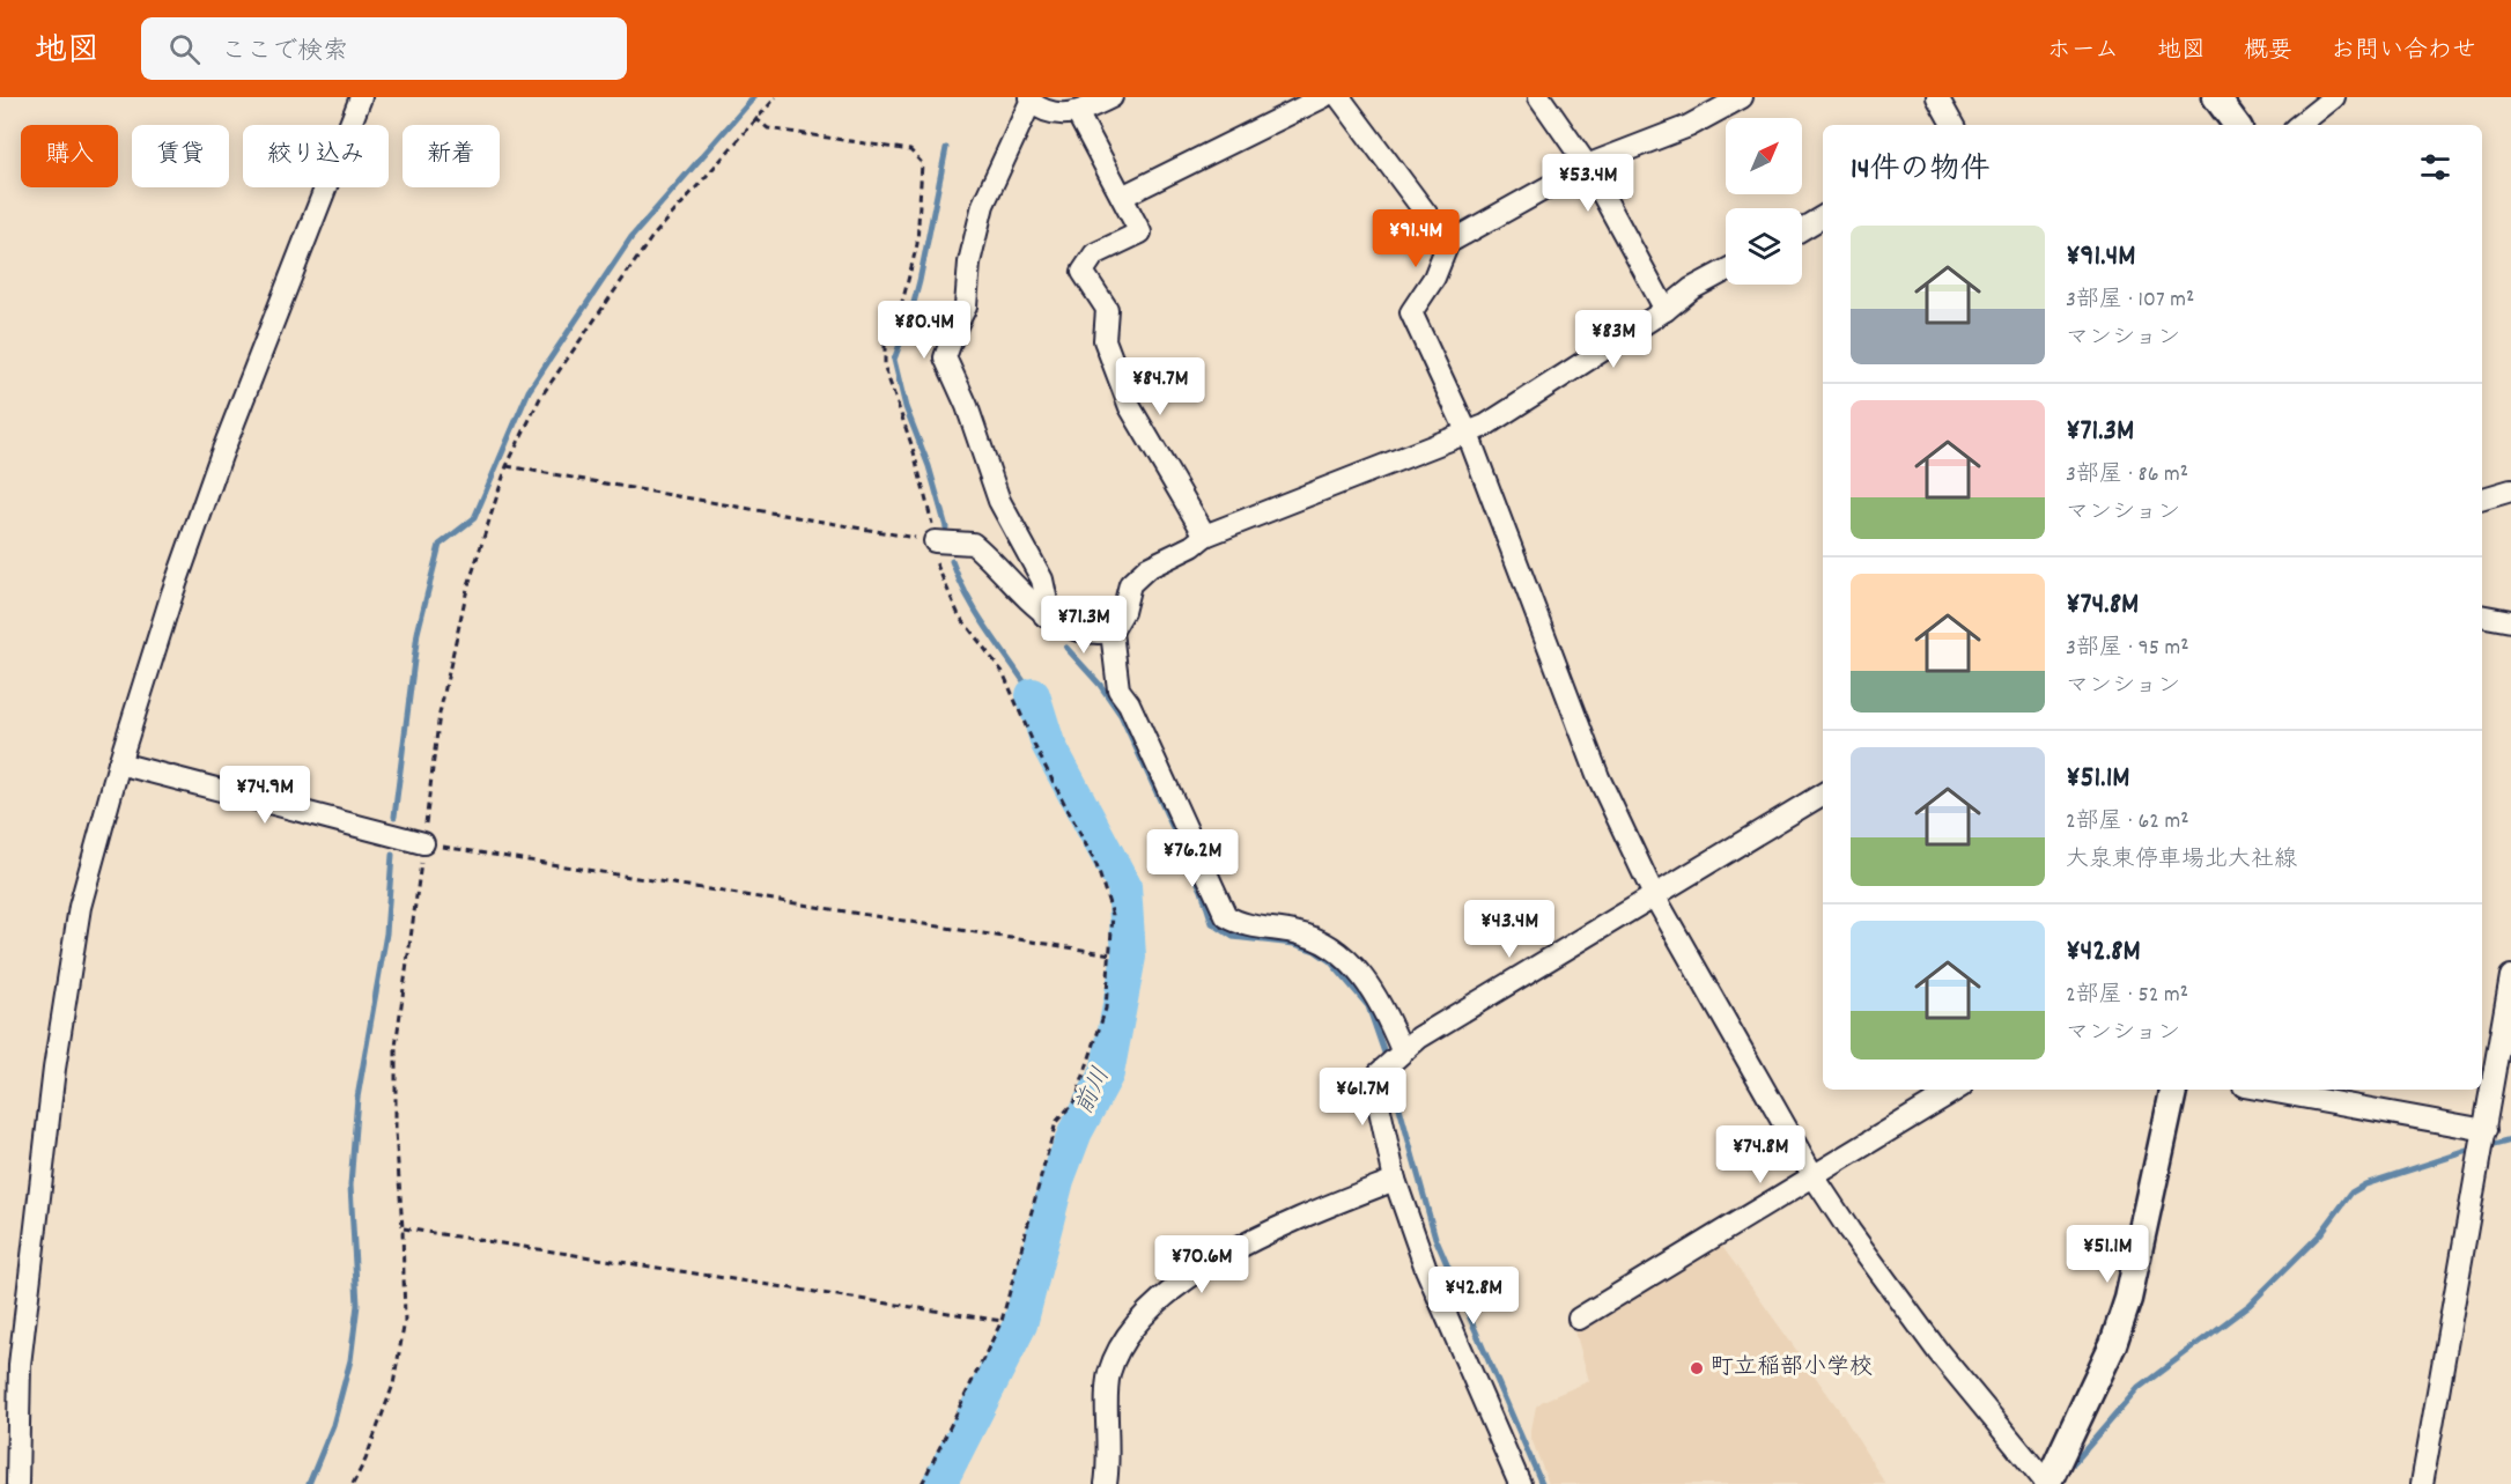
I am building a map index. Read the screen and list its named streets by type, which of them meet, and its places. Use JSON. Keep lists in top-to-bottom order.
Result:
{
  "water": ["前川"],
  "places": ["町立稲部小学校"],
  "north": "top right",
  "page": {
    "header": "地図",
    "search": "ここで検索",
    "nav": [
      "ホーム",
      "地図",
      "概要",
      "お問い合わせ"
    ],
    "chip": [
      "購入",
      "賃貸",
      "絞り込み",
      "新着"
    ],
    "heading": "14件の物件",
    "price": [
      "¥53.4M",
      "¥91.4M",
      "¥80.4M",
      "¥83M",
      "¥84.7M",
      "¥71.3M",
      "¥74.9M",
      "¥76.2M",
      "¥43.4M",
      "¥61.7M",
      "¥74.8M",
      "¥51.1M",
      "¥70.6M",
      "¥42.8M"
    ],
    "list": [
      {
        "name": "¥91.4M",
        "note": "3部屋 · 107 m² · マンション"
      },
      {
        "name": "¥71.3M",
        "note": "3部屋 · 86 m² · マンション"
      },
      {
        "name": "¥74.8M",
        "note": "3部屋 · 95 m² · マンション"
      },
      {
        "name": "¥51.1M",
        "note": "2部屋 · 62 m² · 大泉東停車場北大社線"
      },
      {
        "name": "¥42.8M",
        "note": "2部屋 · 52 m² · マンション"
      }
    ]
  }
}
